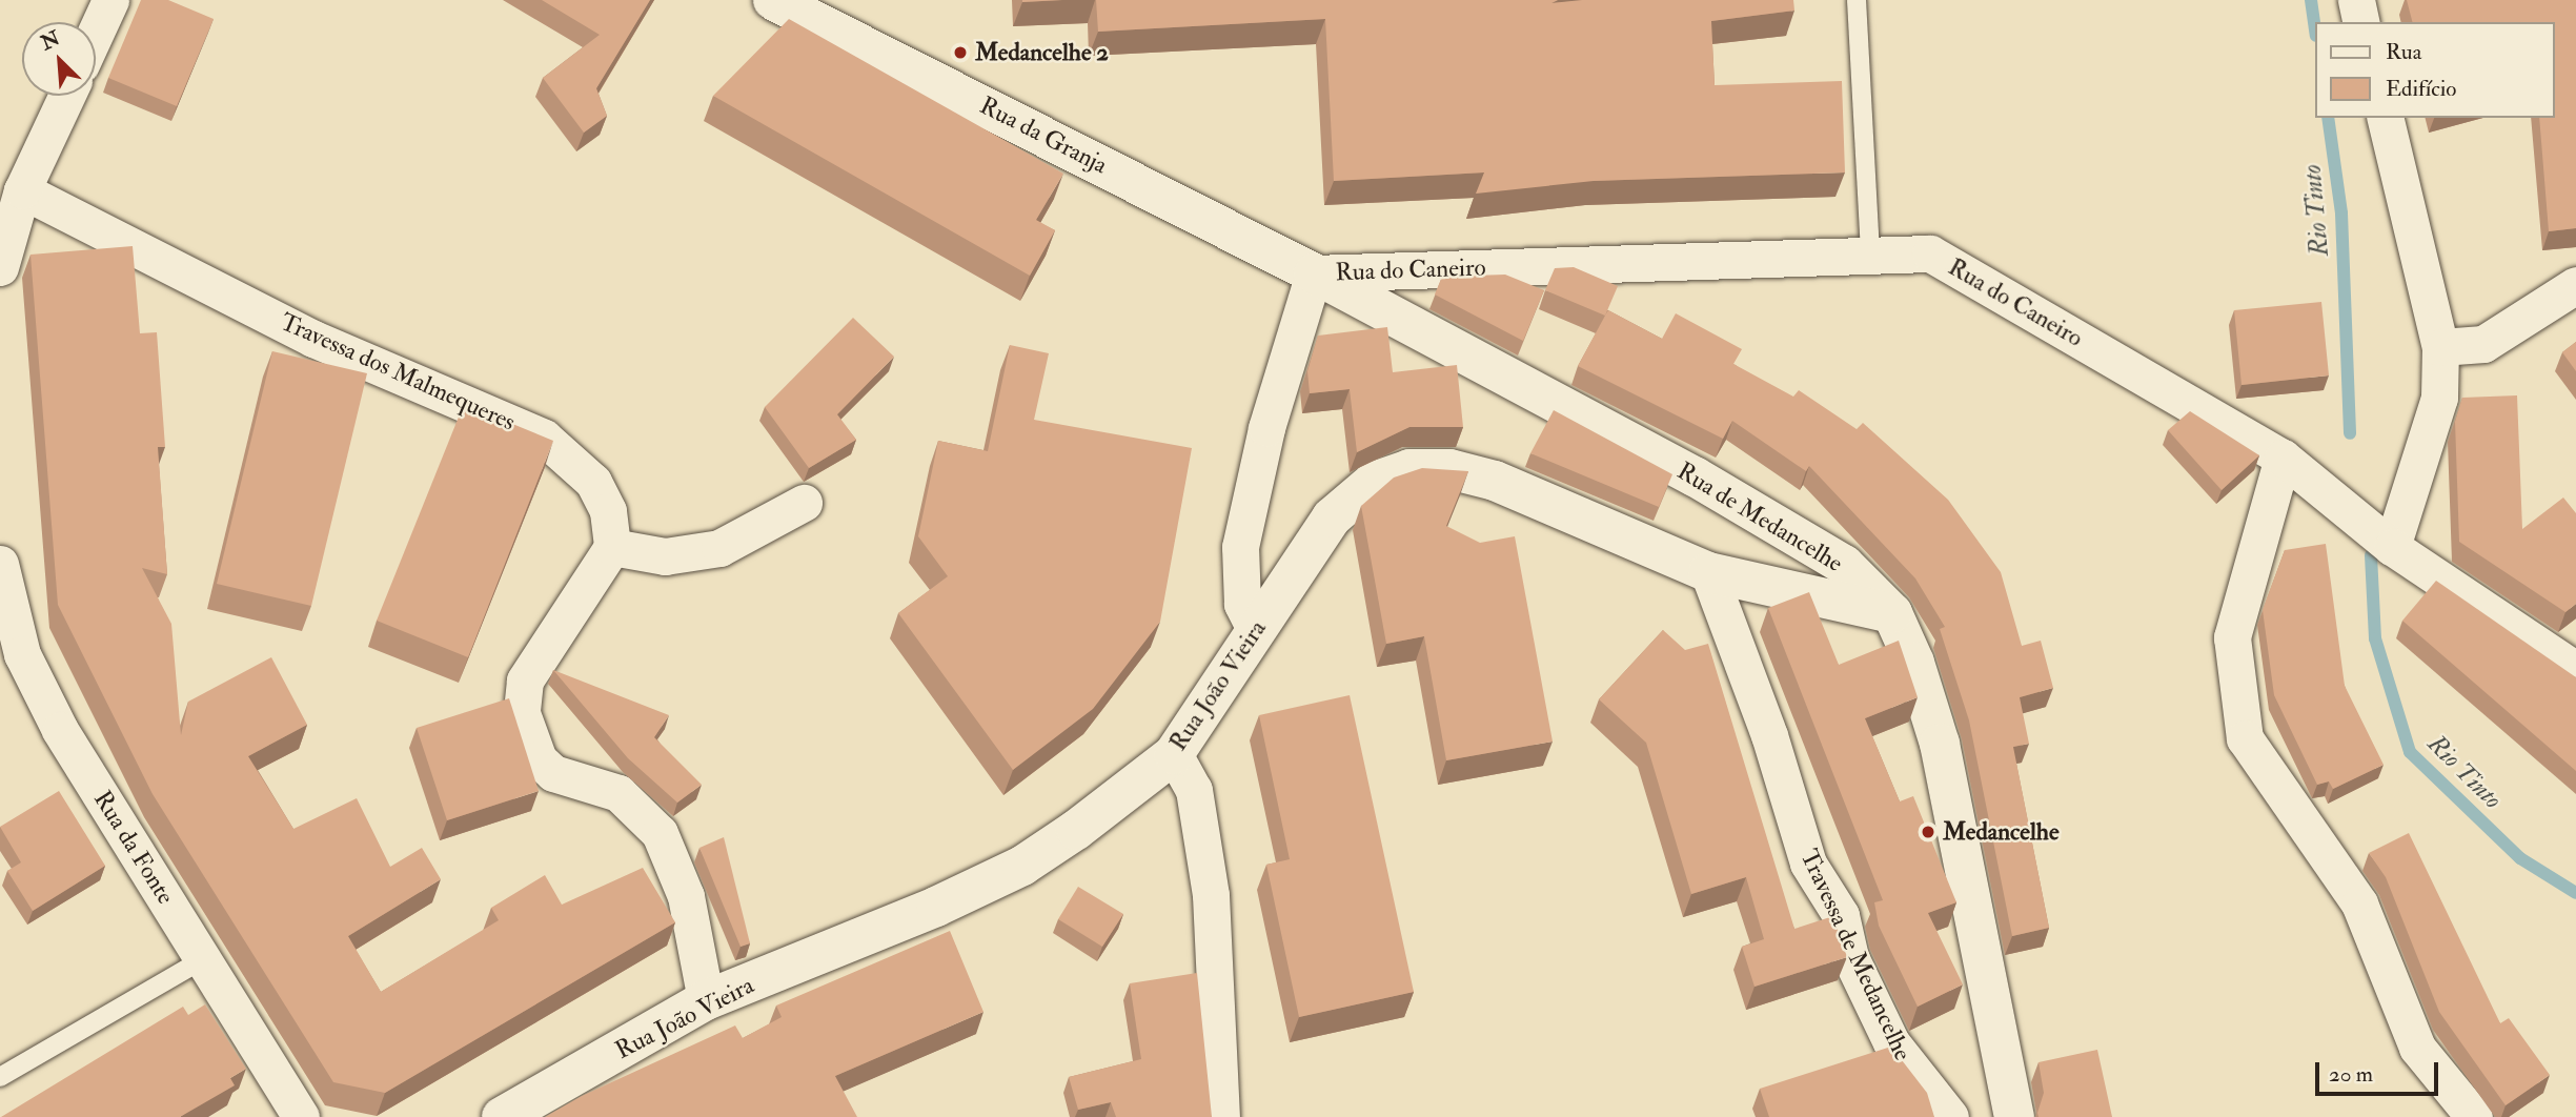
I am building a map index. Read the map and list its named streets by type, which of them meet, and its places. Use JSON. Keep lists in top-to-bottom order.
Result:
{
  "streets": {
    "street": [
      "Rua da Granja",
      "Rua do Caneiro",
      "Travessa dos Malmequeres",
      "Rua de Medancelhe",
      "Rua João Vieira",
      "Rua da Fonte",
      "Travessa de Medancelhe"
    ]
  },
  "crossings": [
    ["Rua da Granja", "Rua do Caneiro"],
    ["Rua da Granja", "Rua de Medancelhe"],
    ["Rua do Caneiro", "Rua de Medancelhe"],
    ["Rua de Medancelhe", "Rua João Vieira"],
    ["Rua João Vieira", "Travessa de Medancelhe"]
  ],
  "water": ["Rio Tinto"],
  "places": ["Medancelhe 2", "Medancelhe"],
  "legend": ["Rua", "Edifício"],
  "scale_bar": "20 m",
  "north": "top left"
}
